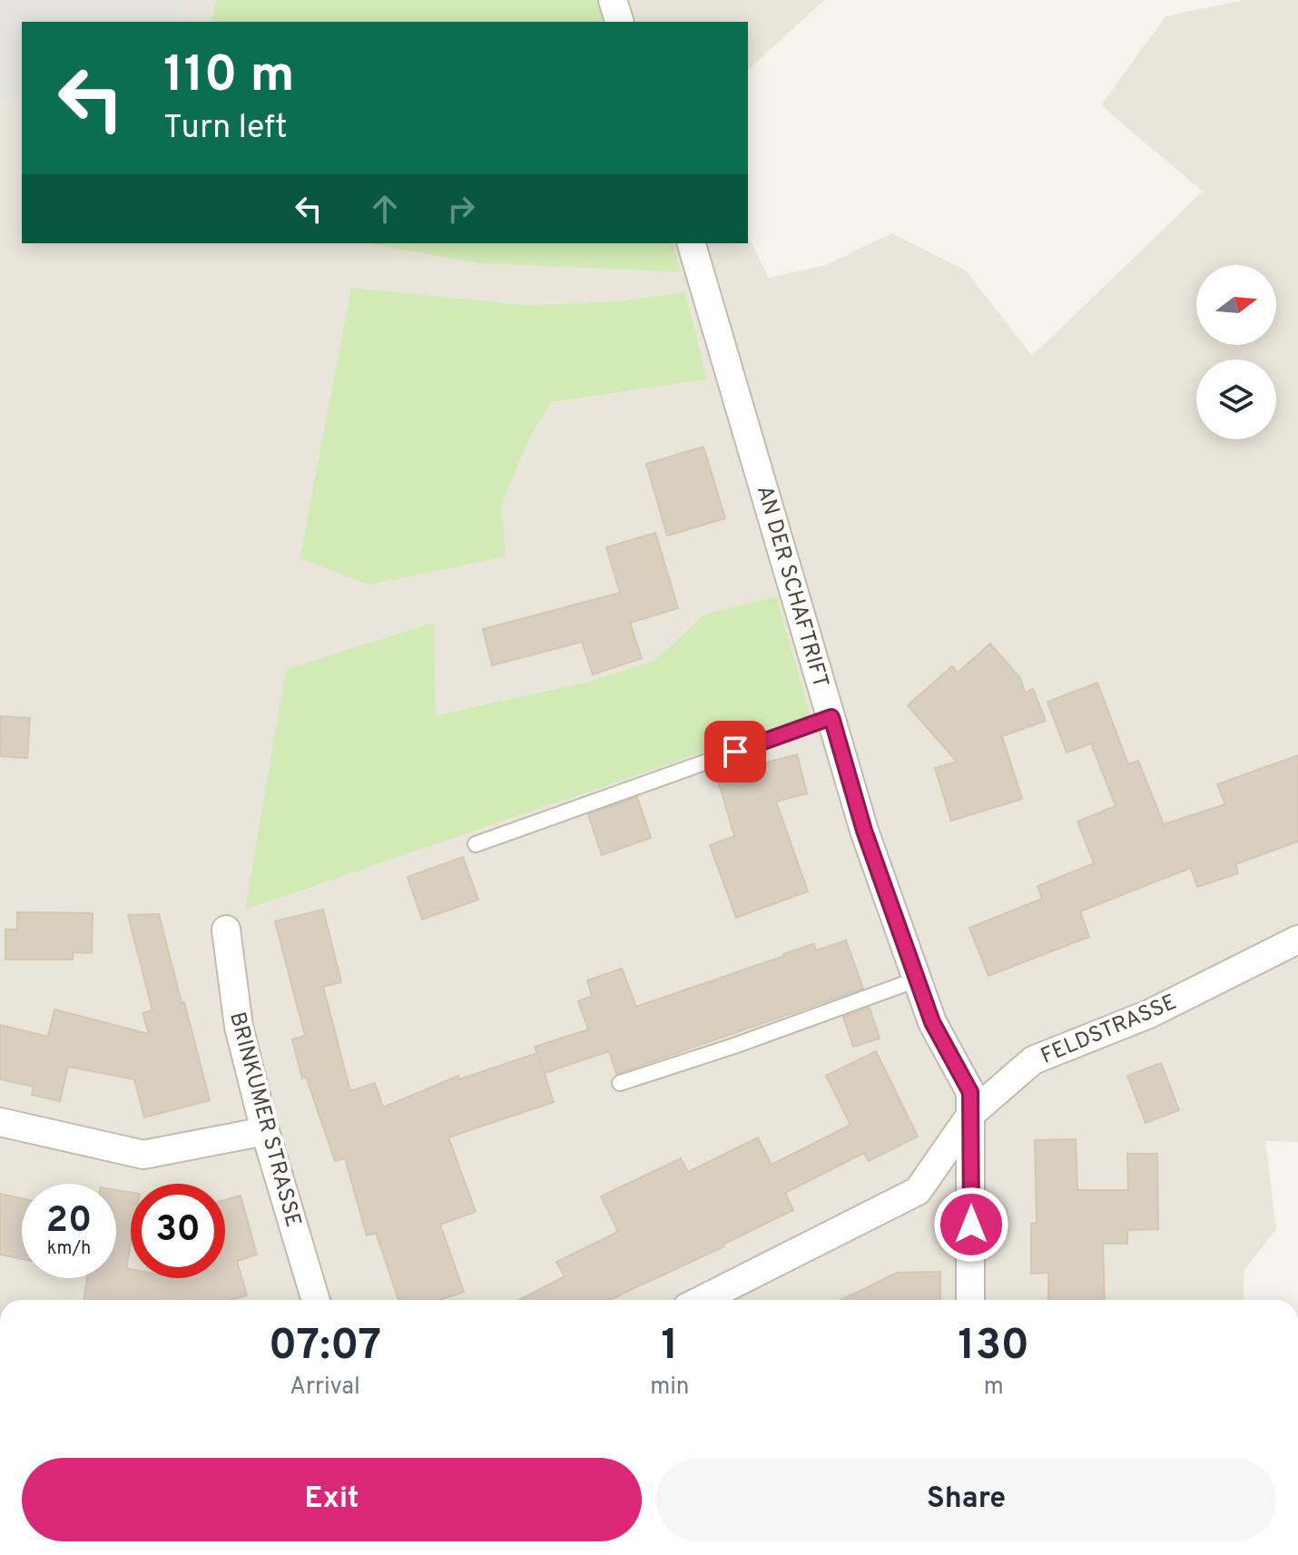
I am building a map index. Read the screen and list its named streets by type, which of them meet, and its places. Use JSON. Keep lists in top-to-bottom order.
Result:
{
  "streets": {
    "street": ["AN DER SCHAFTRIFT", "FELDSTRASSE", "BRINKUMER STRASSE"]
  },
  "crossings": [
    ["AN DER SCHAFTRIFT", "FELDSTRASSE"]
  ],
  "north": "right",
  "page": {
    "turn": ["110 m", "Turn left"],
    "speed": "20 km/h",
    "limit": "30",
    "eta": [
      "07:07",
      "Arrival",
      "1",
      "min",
      "130",
      "m"
    ],
    "buttons": ["Exit", "Share"]
  }
}
